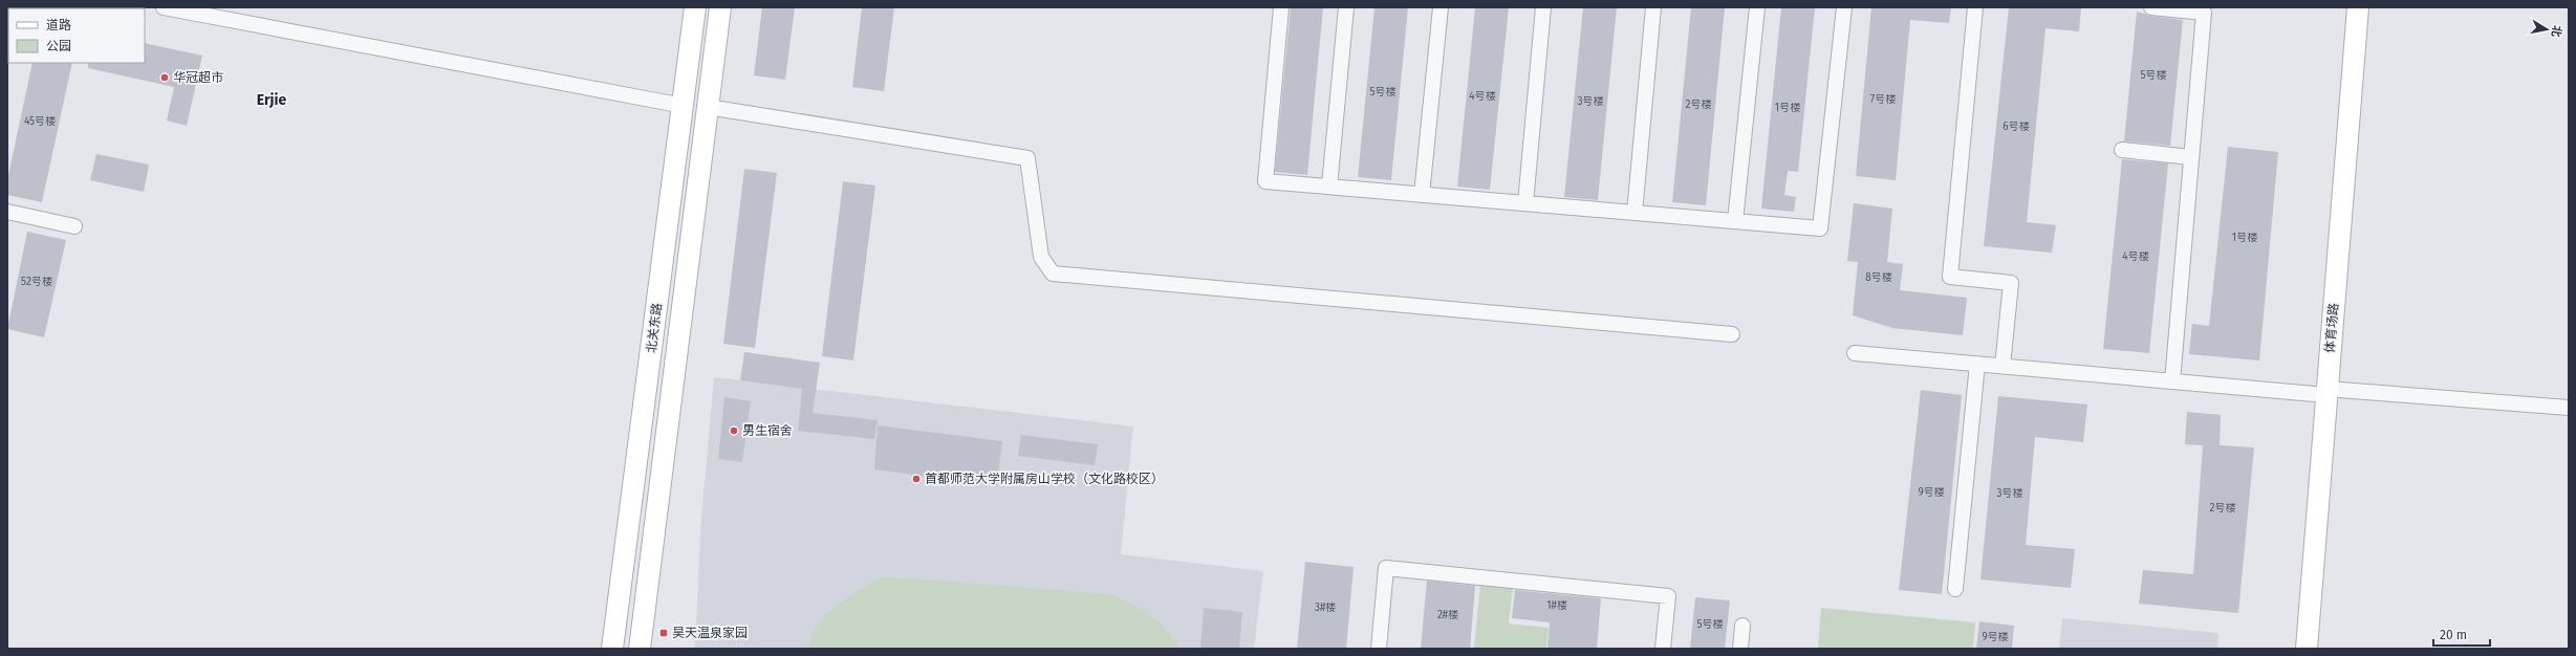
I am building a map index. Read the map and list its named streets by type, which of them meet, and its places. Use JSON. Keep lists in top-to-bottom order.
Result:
{
  "streets": {
    "main road": ["北关东路", "体育场路"]
  },
  "districts": ["Erjie"],
  "places": {
    "other": ["华冠超市", "男生宿舍", "首都师范大学附属房山学校（文化路校区）"],
    "transit": ["昊天温泉家园"]
  },
  "house_numbers": [
    "5号楼",
    "5号楼",
    "4号楼",
    "7号楼",
    "3号楼",
    "2号楼",
    "1号楼",
    "45号楼",
    "6号楼",
    "1号楼",
    "4号楼",
    "8号楼",
    "52号楼",
    "9号楼",
    "3号楼",
    "2号楼",
    "1#楼",
    "3#楼",
    "2#楼",
    "5号楼",
    "9号楼"
  ],
  "legend": ["道路", "公园"],
  "scale_bar": "20 m",
  "north": "right"
}
